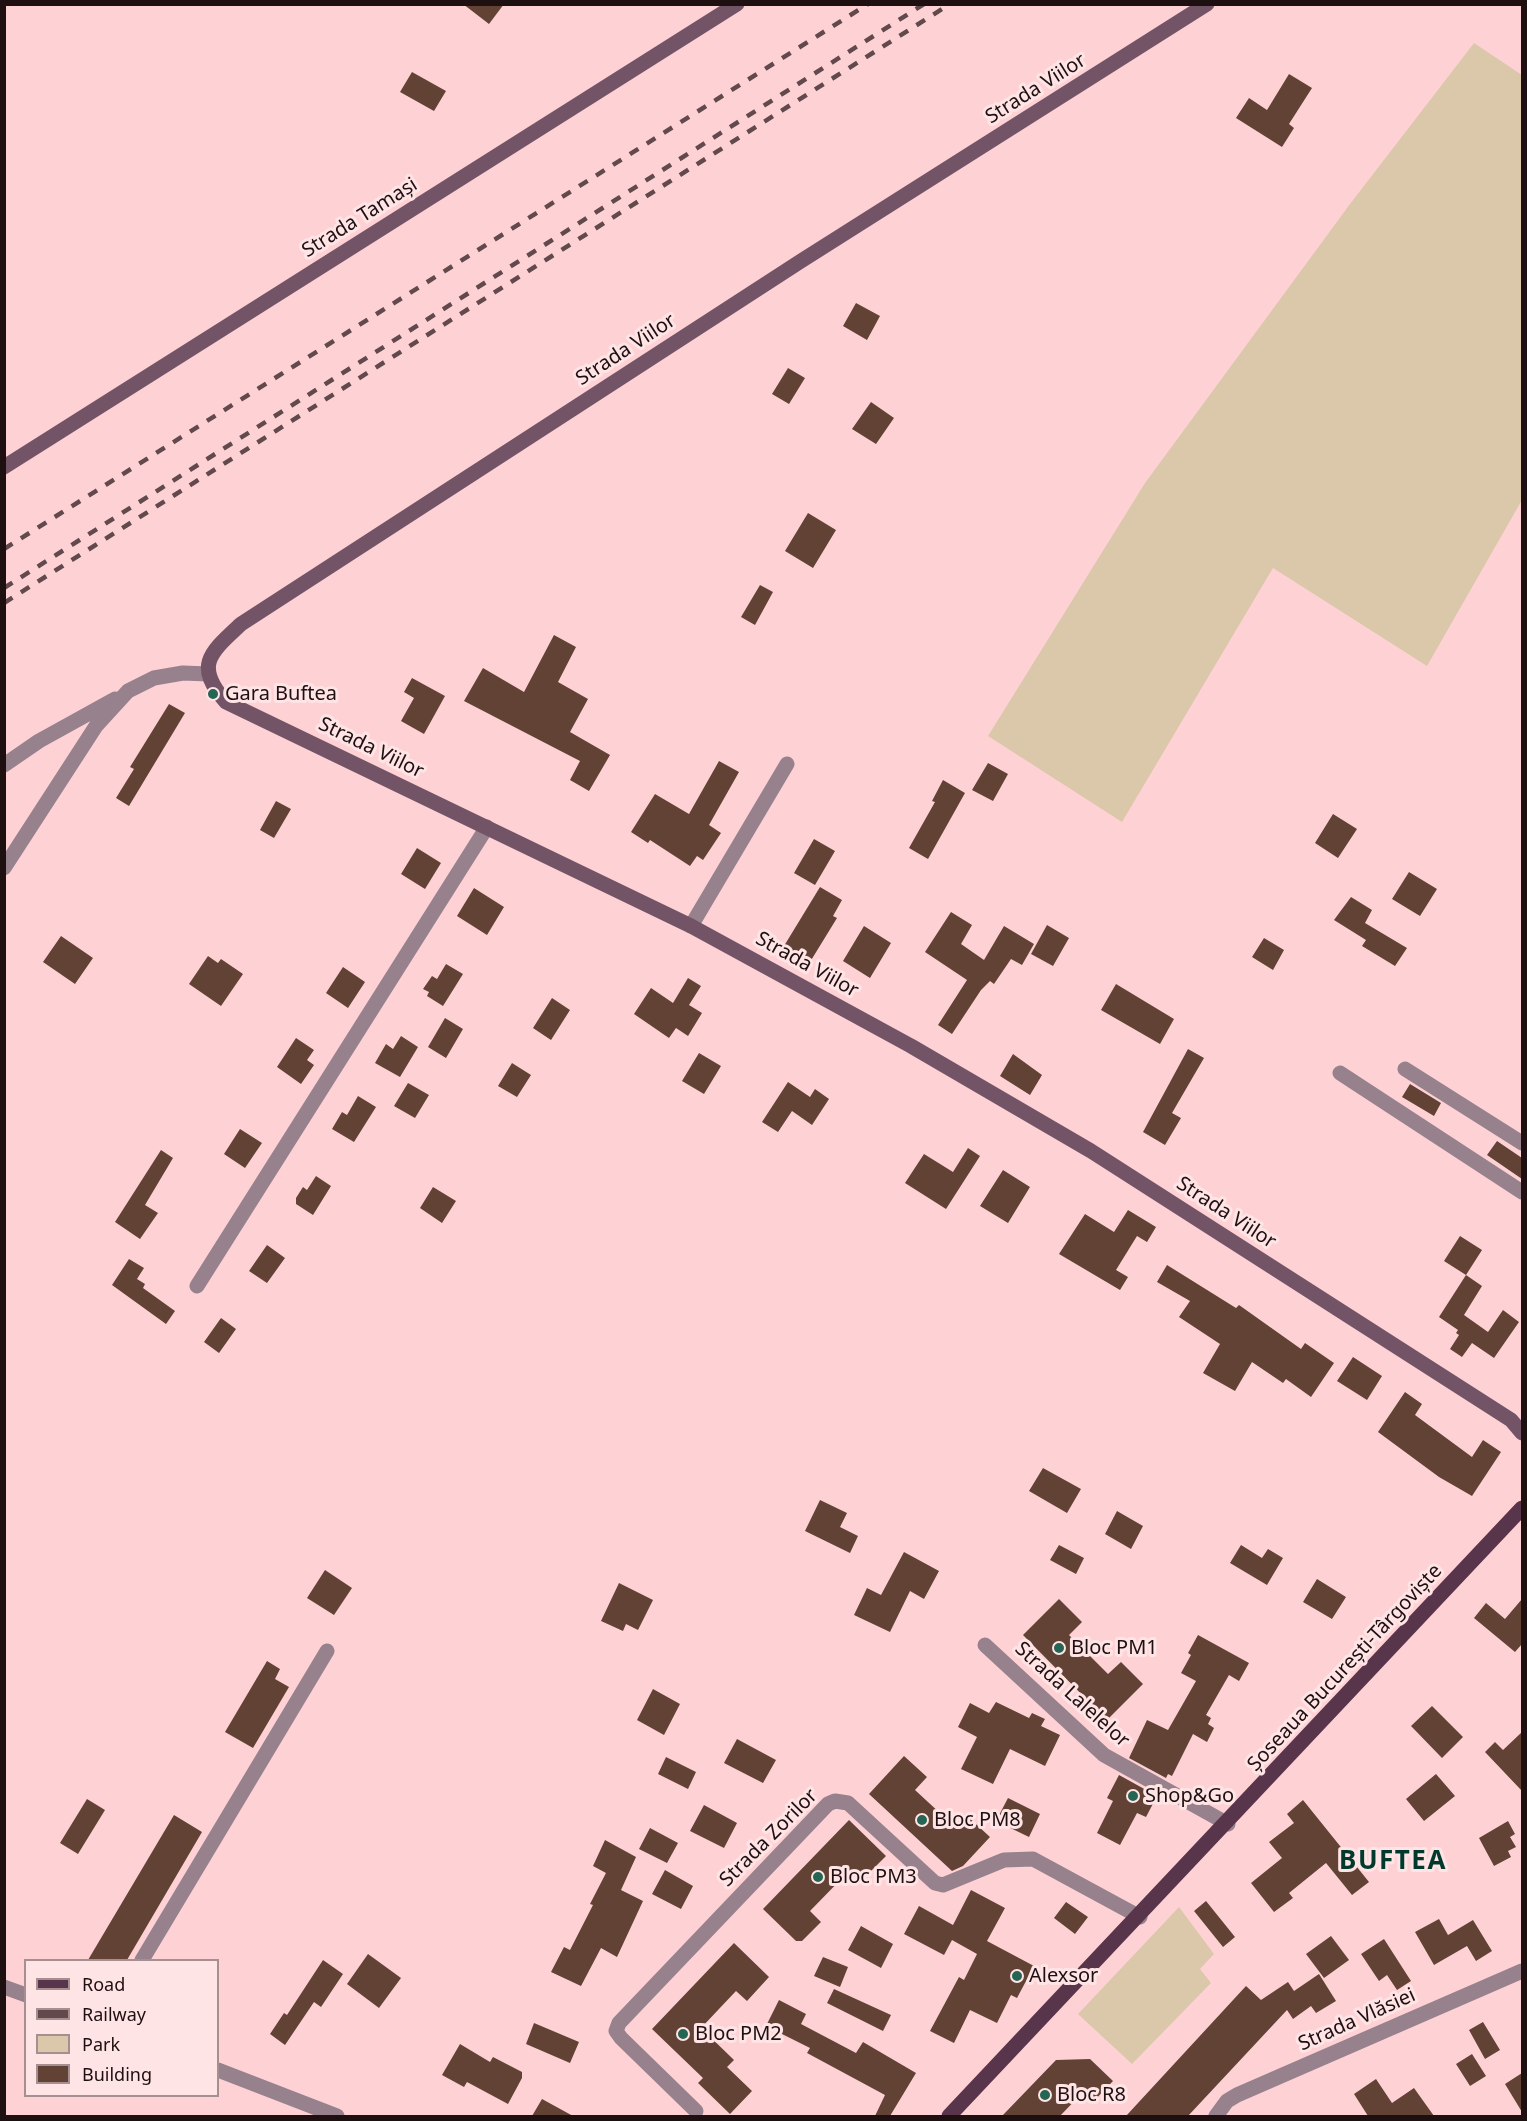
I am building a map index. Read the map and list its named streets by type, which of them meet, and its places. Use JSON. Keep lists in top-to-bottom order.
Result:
{
  "streets": {
    "main road": ["Strada Viilor", "Strada Tamași", "Șoseaua București-Târgoviște"],
    "street": ["Strada Lalelelor", "Strada Zorilor", "Strada Vlăsiei"]
  },
  "crossings": [
    ["Șoseaua București-Târgoviște", "Strada Lalelelor"],
    ["Șoseaua București-Târgoviște", "Strada Zorilor"]
  ],
  "districts": ["BUFTEA"],
  "places": [
    "Gara Buftea",
    "Bloc PM1",
    "Shop&Go",
    "Bloc PM8",
    "Bloc PM3",
    "Alexsor",
    "Bloc PM2",
    "Bloc R8"
  ],
  "legend": [
    "Road",
    "Railway",
    "Park",
    "Building"
  ]
}
